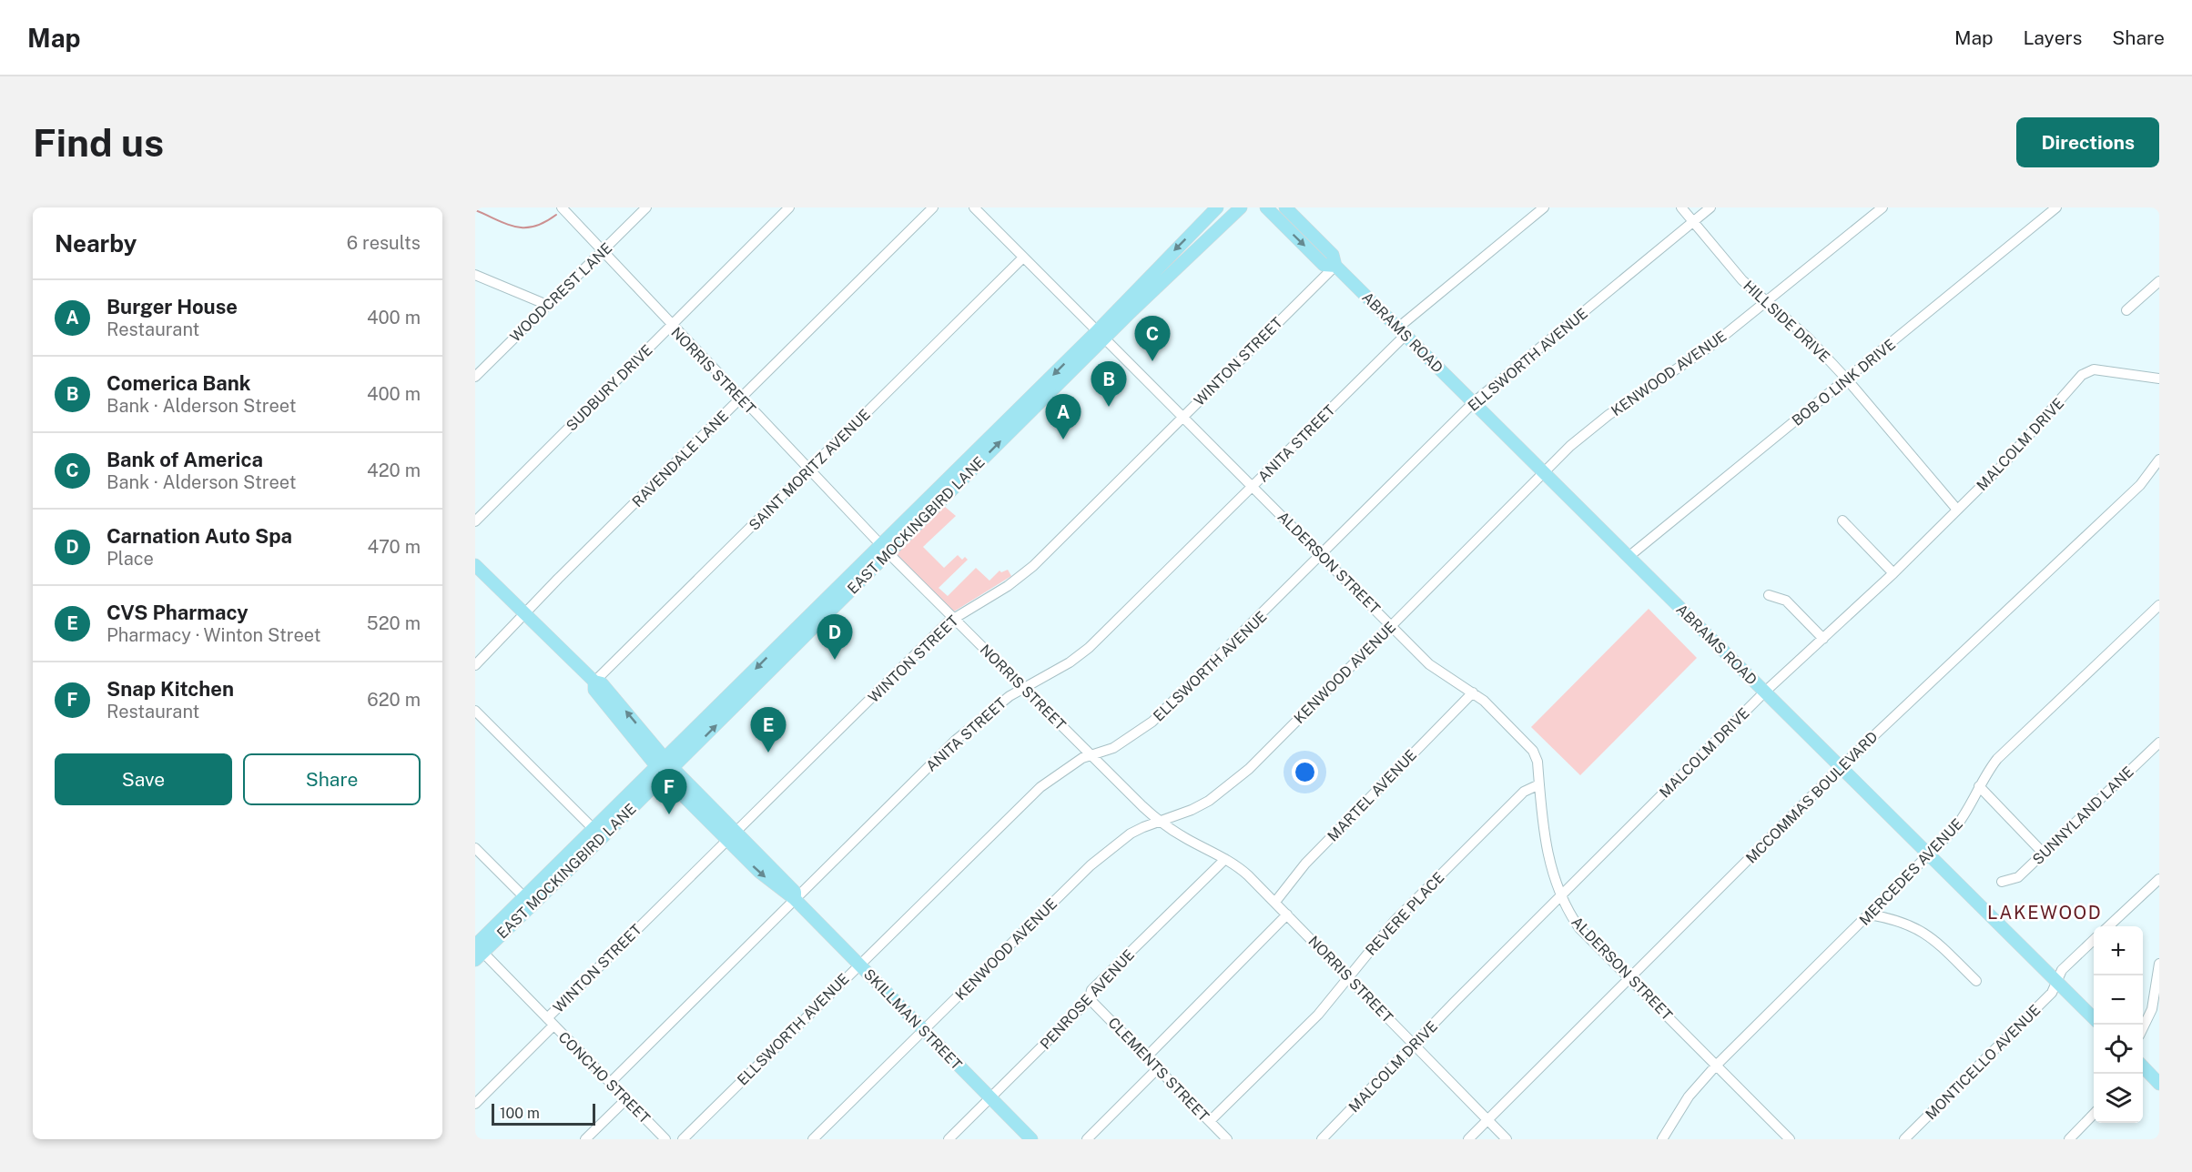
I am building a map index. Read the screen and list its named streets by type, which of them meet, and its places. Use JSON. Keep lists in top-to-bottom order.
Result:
{
  "streets": {
    "main road": ["ABRAMS ROAD", "EAST MOCKINGBIRD LANE", "SKILLMAN STREET"],
    "street": [
      "WOODCREST LANE",
      "HILLSIDE DRIVE",
      "ELLSWORTH AVENUE",
      "WINTON STREET",
      "NORRIS STREET",
      "KENWOOD AVENUE",
      "BOB O LINK DRIVE",
      "SUDBURY DRIVE",
      "ANITA STREET",
      "MALCOLM DRIVE",
      "RAVENDALE LANE",
      "SAINT MORITZ AVENUE",
      "ALDERSON STREET",
      "MARTEL AVENUE",
      "MCCOMMAS BOULEVARD",
      "SUNNYLAND LANE",
      "MERCEDES AVENUE",
      "REVERE PLACE",
      "PENROSE AVENUE",
      "MONTICELLO AVENUE",
      "CLEMENTS STREET",
      "CONCHO STREET"
    ]
  },
  "crossings": [
    ["WOODCREST LANE", "NORRIS STREET"],
    ["HILLSIDE DRIVE", "ELLSWORTH AVENUE"],
    ["HILLSIDE DRIVE", "KENWOOD AVENUE"],
    ["HILLSIDE DRIVE", "BOB O LINK DRIVE"],
    ["HILLSIDE DRIVE", "MALCOLM DRIVE"],
    ["ABRAMS ROAD", "ELLSWORTH AVENUE"],
    ["ABRAMS ROAD", "WINTON STREET"],
    ["ABRAMS ROAD", "KENWOOD AVENUE"],
    ["ABRAMS ROAD", "BOB O LINK DRIVE"],
    ["ABRAMS ROAD", "ANITA STREET"],
    ["ABRAMS ROAD", "MALCOLM DRIVE"],
    ["ABRAMS ROAD", "MCCOMMAS BOULEVARD"],
    ["ABRAMS ROAD", "MERCEDES AVENUE"],
    ["ABRAMS ROAD", "MONTICELLO AVENUE"],
    ["ELLSWORTH AVENUE", "NORRIS STREET"],
    ["ELLSWORTH AVENUE", "ALDERSON STREET"],
    ["ELLSWORTH AVENUE", "SKILLMAN STREET"],
    ["WINTON STREET", "NORRIS STREET"],
    ["WINTON STREET", "ALDERSON STREET"],
    ["WINTON STREET", "SKILLMAN STREET"],
    ["WINTON STREET", "CONCHO STREET"],
    ["NORRIS STREET", "KENWOOD AVENUE"],
    ["NORRIS STREET", "SUDBURY DRIVE"],
    ["NORRIS STREET", "ANITA STREET"],
    ["NORRIS STREET", "MALCOLM DRIVE"],
    ["NORRIS STREET", "RAVENDALE LANE"],
    ["NORRIS STREET", "SAINT MORITZ AVENUE"],
    ["NORRIS STREET", "EAST MOCKINGBIRD LANE"],
    ["NORRIS STREET", "MARTEL AVENUE"],
    ["NORRIS STREET", "MCCOMMAS BOULEVARD"],
    ["NORRIS STREET", "REVERE PLACE"],
    ["NORRIS STREET", "PENROSE AVENUE"],
    ["KENWOOD AVENUE", "ALDERSON STREET"],
    ["KENWOOD AVENUE", "SKILLMAN STREET"],
    ["ANITA STREET", "ALDERSON STREET"],
    ["ANITA STREET", "SKILLMAN STREET"],
    ["ANITA STREET", "CONCHO STREET"],
    ["MALCOLM DRIVE", "ALDERSON STREET"],
    ["RAVENDALE LANE", "SKILLMAN STREET"],
    ["SAINT MORITZ AVENUE", "ALDERSON STREET"],
    ["SAINT MORITZ AVENUE", "SKILLMAN STREET"],
    ["EAST MOCKINGBIRD LANE", "ALDERSON STREET"],
    ["EAST MOCKINGBIRD LANE", "SKILLMAN STREET"],
    ["EAST MOCKINGBIRD LANE", "CONCHO STREET"],
    ["ALDERSON STREET", "MARTEL AVENUE"],
    ["ALDERSON STREET", "MCCOMMAS BOULEVARD"],
    ["ALDERSON STREET", "MERCEDES AVENUE"],
    ["ALDERSON STREET", "REVERE PLACE"],
    ["REVERE PLACE", "CLEMENTS STREET"],
    ["PENROSE AVENUE", "SKILLMAN STREET"],
    ["PENROSE AVENUE", "CLEMENTS STREET"]
  ],
  "districts": ["LAKEWOOD"],
  "scale_bar": "100 m",
  "page": {
    "header": "Map",
    "nav": ["Map", "Layers", "Share"],
    "buttons": [
      "Directions",
      ["Save", "Share"]
    ],
    "title": "Find us",
    "heading": ["Nearby", "6 results"],
    "list": [
      {
        "mark": "A",
        "name": "Burger House",
        "note": "Restaurant",
        "value": "400 m"
      },
      {
        "mark": "B",
        "name": "Comerica Bank",
        "note": "Bank · Alderson Street",
        "value": "400 m"
      },
      {
        "mark": "C",
        "name": "Bank of America",
        "note": "Bank · Alderson Street",
        "value": "420 m"
      },
      {
        "mark": "D",
        "name": "Carnation Auto Spa",
        "note": "Place",
        "value": "470 m"
      },
      {
        "mark": "E",
        "name": "CVS Pharmacy",
        "note": "Pharmacy · Winton Street",
        "value": "520 m"
      },
      {
        "mark": "F",
        "name": "Snap Kitchen",
        "note": "Restaurant",
        "value": "620 m"
      }
    ],
    "pins": [
      "C",
      "B",
      "A",
      "D",
      "E",
      "F"
    ],
    "map_buttons": ["+", "−"],
    "scale": "100 m"
  }
}
